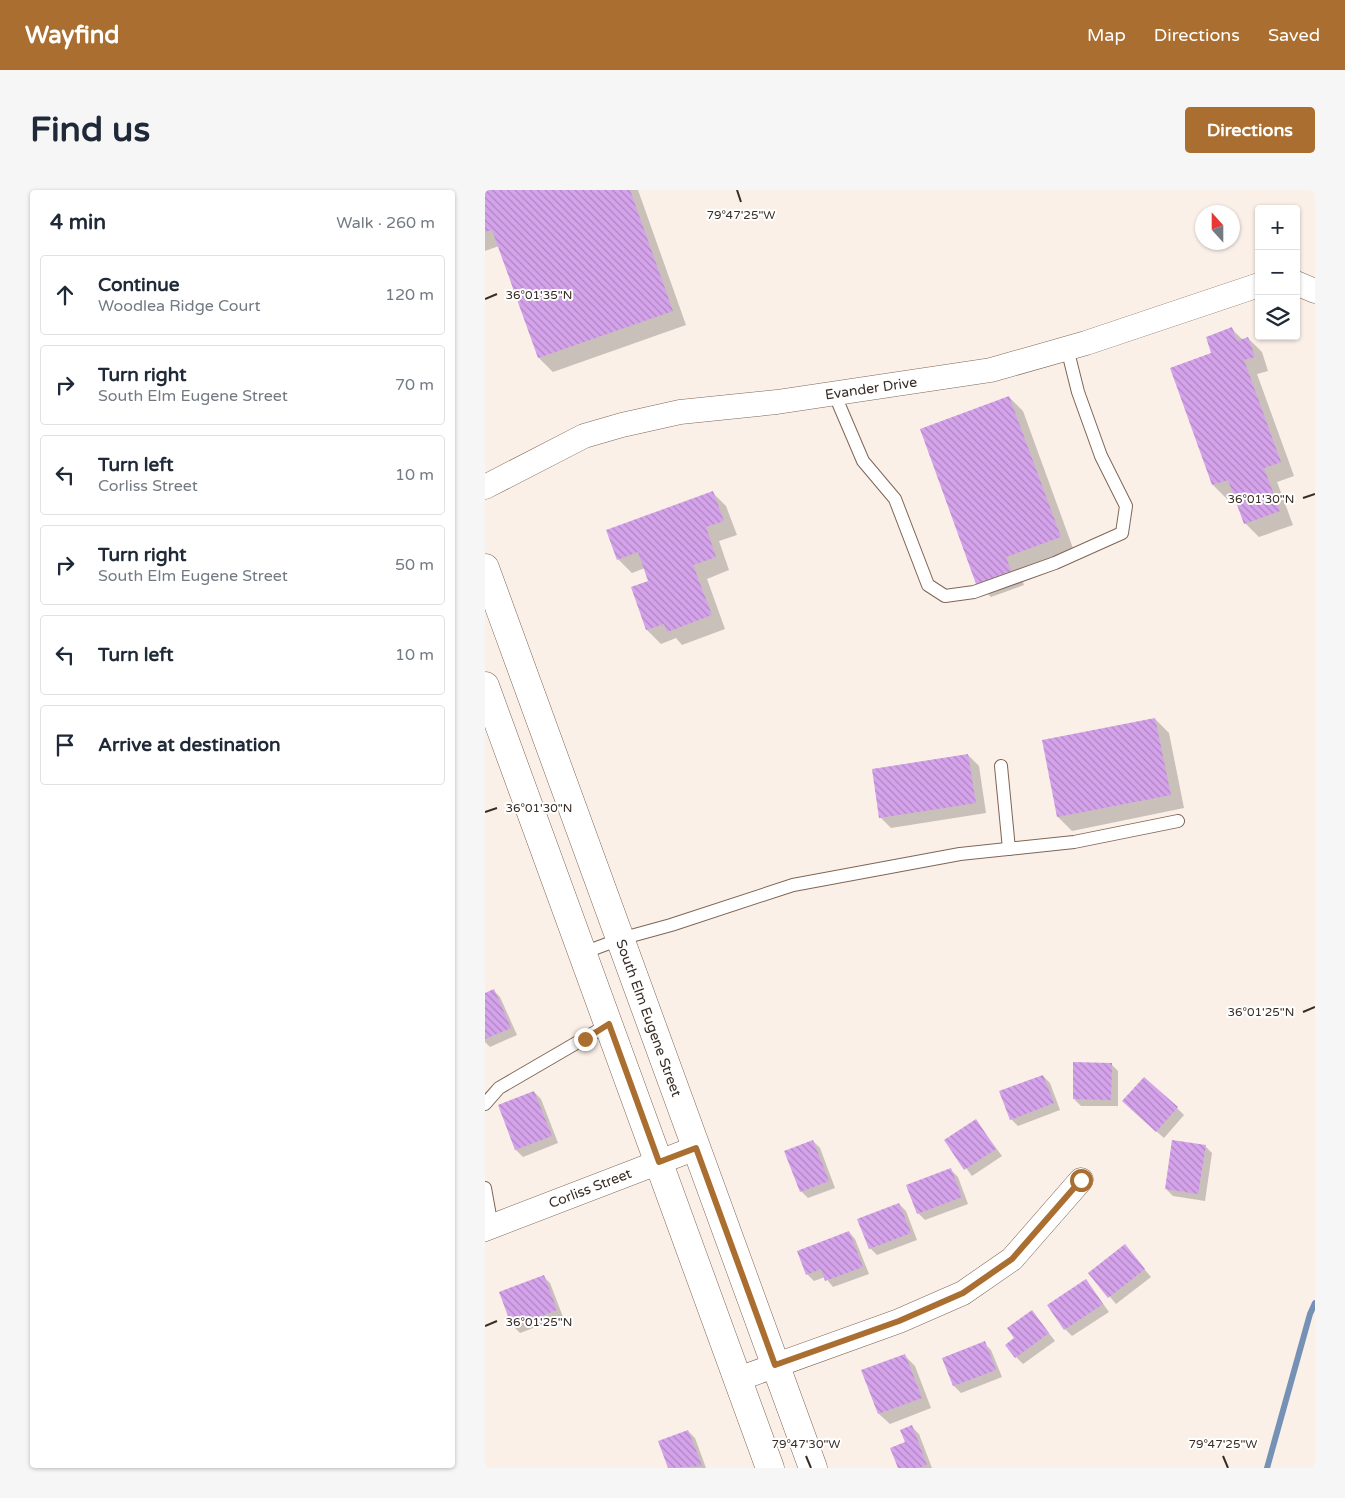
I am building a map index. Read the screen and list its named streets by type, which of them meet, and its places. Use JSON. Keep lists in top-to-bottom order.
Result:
{
  "streets": {
    "main road": ["South Elm Eugene Street"],
    "street": ["Evander Drive", "Corliss Street"]
  },
  "crossings": [
    ["South Elm Eugene Street", "Corliss Street"]
  ],
  "north": "top",
  "page": {
    "header": "Wayfind",
    "nav": ["Map", "Directions", "Saved"],
    "buttons": "Directions",
    "title": "Find us",
    "heading": ["4 min", "Walk · 260 m"],
    "map_buttons": ["+", "−"],
    "list": [
      ["Continue", "Woodlea Ridge Court", "120 m"],
      ["Turn right", "South Elm Eugene Street", "70 m"],
      ["Turn left", "Corliss Street", "10 m"],
      ["Turn right", "South Elm Eugene Street", "50 m"],
      ["Turn left", "10 m"],
      "Arrive at destination"
    ]
  },
  "coordinates": [
    "79°47'25\"W",
    "36°01'35\"N",
    "36°01'30\"N",
    "36°01'25\"N",
    "79°47'30\"W"
  ]
}
